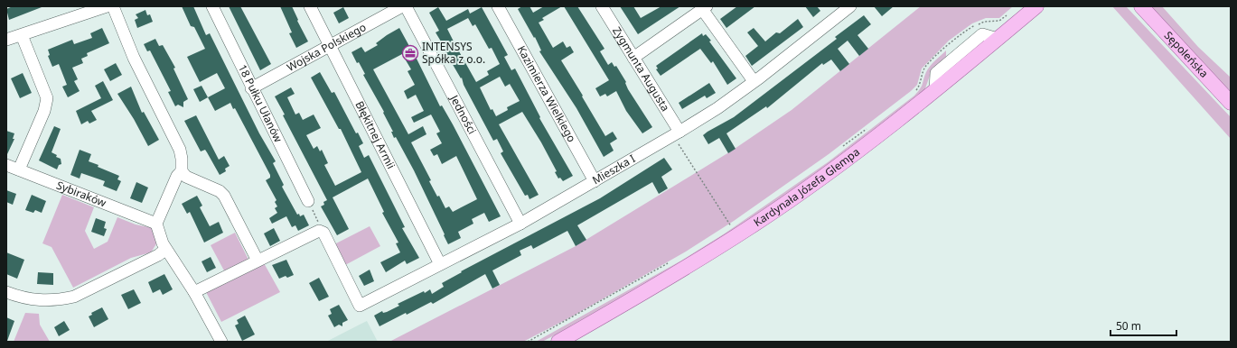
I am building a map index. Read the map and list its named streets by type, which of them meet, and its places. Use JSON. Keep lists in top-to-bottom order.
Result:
{
  "streets": {
    "main road": ["Sępoleńska", "Kardynała Józefa Glempa"],
    "street": [
      "Wojska Polskiego",
      "Zygmunta Augusta",
      "Kazimierza Wielkiego",
      "18 Pułku Ułanów",
      "Jedności",
      "Błękitnej Armii",
      "Mieszka I",
      "Sybiraków"
    ]
  },
  "crossings": [
    ["Wojska Polskiego", "18 Pułku Ułanów"],
    ["Wojska Polskiego", "Błękitnej Armii"],
    ["Zygmunta Augusta", "Mieszka I"],
    ["Kazimierza Wielkiego", "Mieszka I"],
    ["Jedności", "Mieszka I"],
    ["Błękitnej Armii", "Mieszka I"]
  ],
  "places": {
    "office": ["INTENSYS Spółka z o.o."]
  },
  "scale_bar": "50 m"
}
